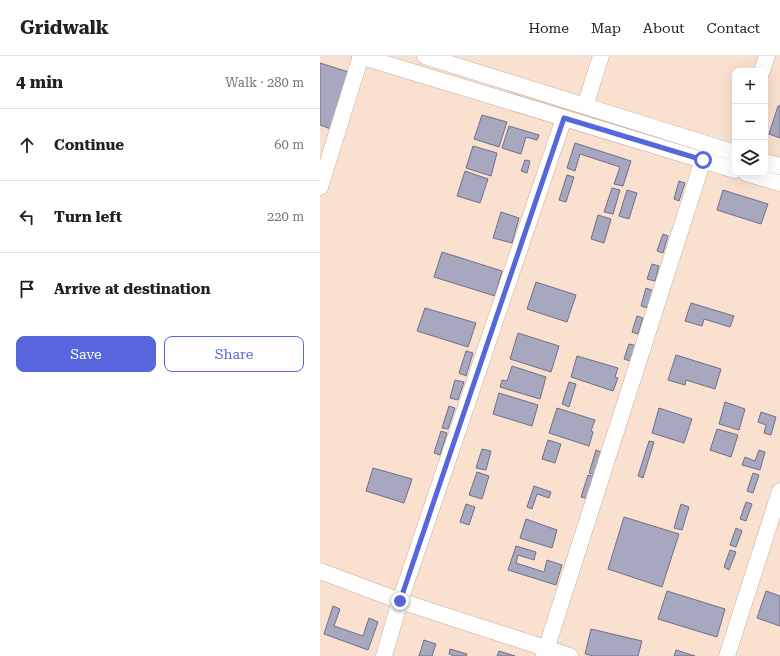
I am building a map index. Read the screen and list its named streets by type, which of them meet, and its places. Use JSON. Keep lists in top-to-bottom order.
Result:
{
  "page": {
    "header": "Gridwalk",
    "nav": [
      "Home",
      "Map",
      "About",
      "Contact"
    ],
    "heading": ["4 min", "Walk · 280 m"],
    "map_buttons": ["+", "−"],
    "list": [
      ["Continue", "60 m"],
      ["Turn left", "220 m"],
      "Arrive at destination"
    ],
    "buttons": ["Save", "Share"]
  }
}
